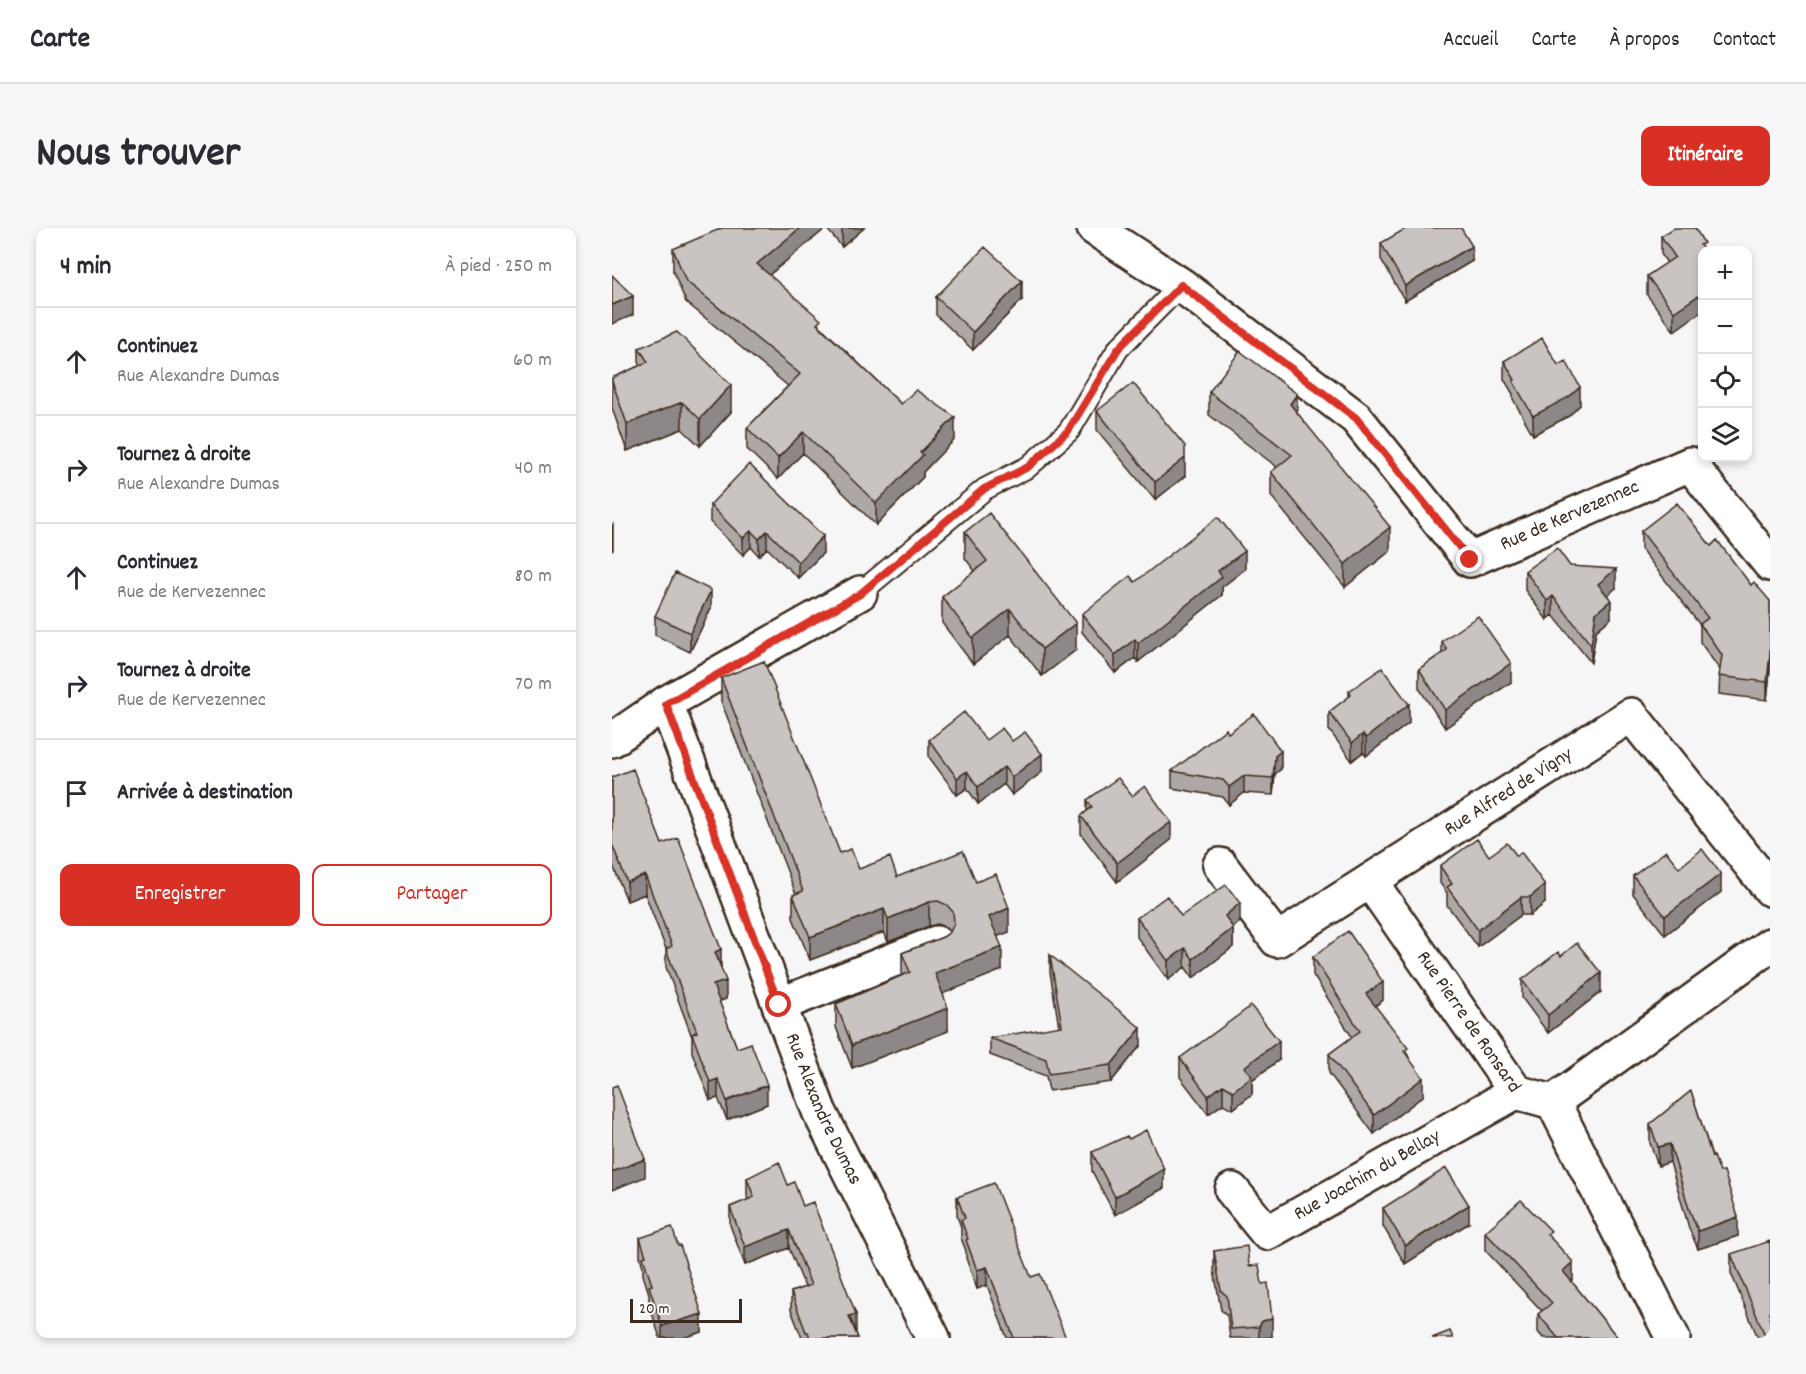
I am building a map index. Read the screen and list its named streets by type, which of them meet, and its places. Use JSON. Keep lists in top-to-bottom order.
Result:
{
  "streets": {
    "street": [
      "Rue de Kervezennec",
      "Rue Alfred de Vigny",
      "Rue Pierre de Ronsard",
      "Rue Alexandre Dumas",
      "Rue Joachim du Bellay"
    ]
  },
  "crossings": [
    ["Rue Alfred de Vigny", "Rue Pierre de Ronsard"],
    ["Rue Pierre de Ronsard", "Rue Joachim du Bellay"]
  ],
  "scale_bar": "20 m",
  "page": {
    "header": "Carte",
    "nav": [
      "Accueil",
      "Carte",
      "À propos",
      "Contact"
    ],
    "title": "Nous trouver",
    "buttons": [
      "Itinéraire",
      ["Enregistrer", "Partager"]
    ],
    "heading": ["4 min", "À pied · 250 m"],
    "map_buttons": ["+", "−"],
    "list": [
      ["Continuez", "Rue Alexandre Dumas", "60 m"],
      ["Tournez à droite", "Rue Alexandre Dumas", "40 m"],
      ["Continuez", "Rue de Kervezennec", "80 m"],
      ["Tournez à droite", "Rue de Kervezennec", "70 m"],
      "Arrivée à destination"
    ],
    "scale": "20 m"
  }
}
